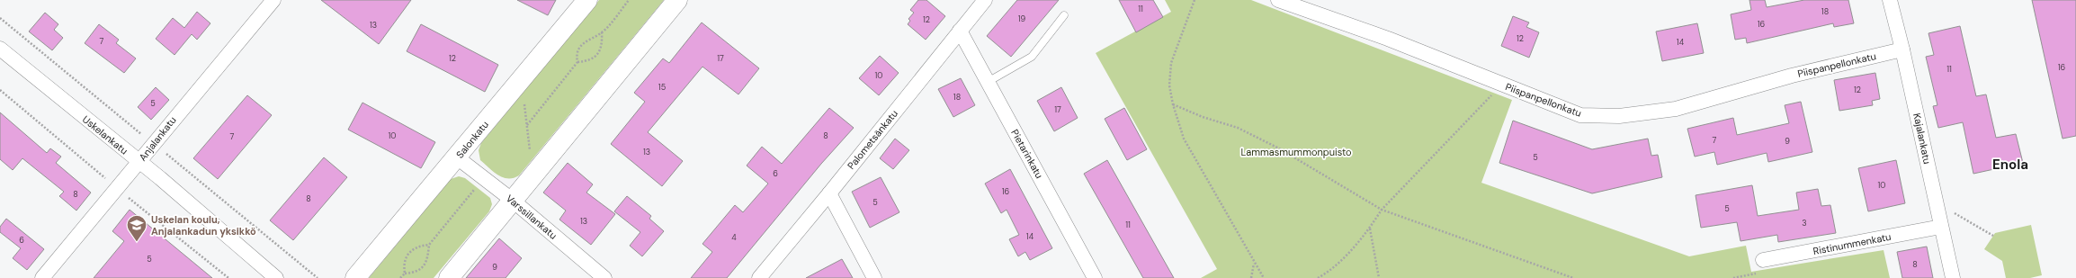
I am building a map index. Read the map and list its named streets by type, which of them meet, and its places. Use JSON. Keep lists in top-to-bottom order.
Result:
{
  "streets": {
    "main road": ["Salonkatu"],
    "street": [
      "Piispanpellonkatu",
      "Uskelankatu",
      "Anjalankatu",
      "Kajalankatu",
      "Palometsänkatu",
      "Pietarinkatu",
      "Varssillankatu",
      "Ristinummenkatu"
    ]
  },
  "crossings": [
    ["Piispanpellonkatu", "Kajalankatu"],
    ["Uskelankatu", "Anjalankatu"],
    ["Kajalankatu", "Ristinummenkatu"],
    ["Salonkatu", "Varssillankatu"],
    ["Palometsänkatu", "Pietarinkatu"]
  ],
  "districts": ["Enola"],
  "parks": ["Lammasmummonpuisto"],
  "places": {
    "school or university": ["Uskelan koulu, Anjalankadun yksikkö"]
  },
  "house_numbers": [
    "11",
    "18",
    "19",
    "12",
    "16",
    "13",
    "12",
    "7",
    "14",
    "12",
    "17",
    "16",
    "11",
    "10",
    "15",
    "12",
    "18",
    "5",
    "17",
    "10",
    "8",
    "7",
    "7",
    "9",
    "13",
    "5",
    "6",
    "10",
    "16",
    "8",
    "8",
    "5",
    "5",
    "13",
    "3",
    "11",
    "14",
    "4",
    "6",
    "5",
    "8",
    "9"
  ]
}
